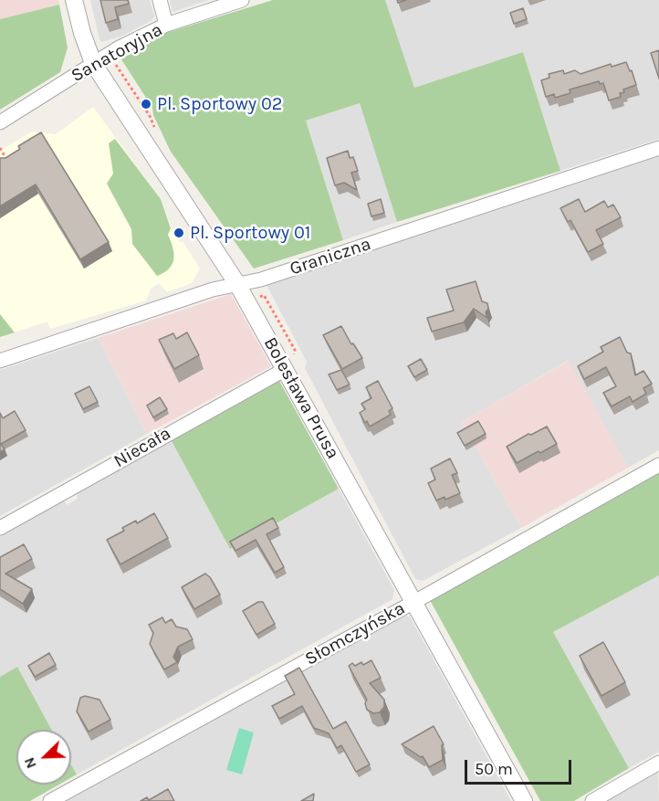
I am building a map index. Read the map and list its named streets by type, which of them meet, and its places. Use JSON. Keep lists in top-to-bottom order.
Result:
{
  "streets": {
    "street": [
      "Sanatoryjna",
      "Graniczna",
      "Bolesława Prusa",
      "Niecała",
      "Słomczyńska"
    ]
  },
  "crossings": [
    ["Sanatoryjna", "Bolesława Prusa"],
    ["Graniczna", "Bolesława Prusa"],
    ["Bolesława Prusa", "Niecała"],
    ["Bolesława Prusa", "Słomczyńska"]
  ],
  "places": ["Pl. Sportowy 02", "Pl. Sportowy 01"],
  "scale_bar": "50 m",
  "north": "bottom left"
}
